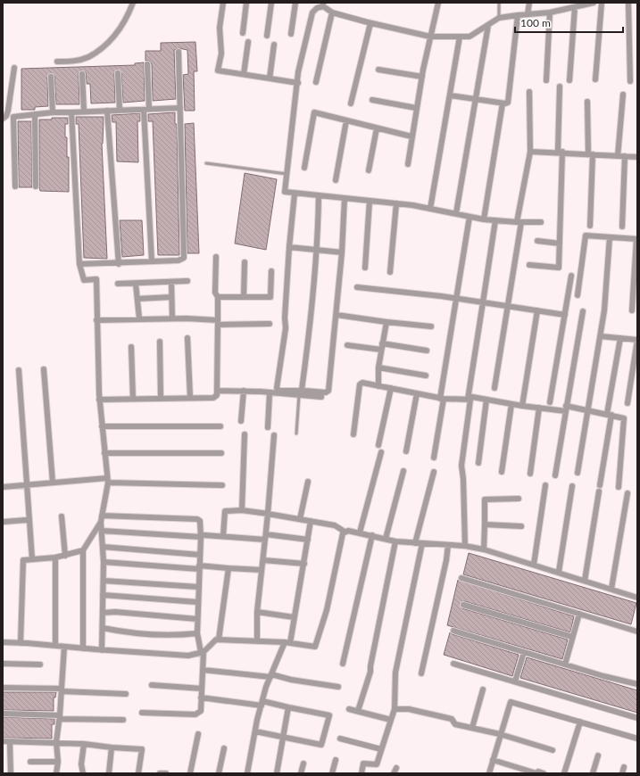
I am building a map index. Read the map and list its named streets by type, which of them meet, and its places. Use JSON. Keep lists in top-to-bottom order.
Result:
{
  "scale_bar": "100 m"
}
